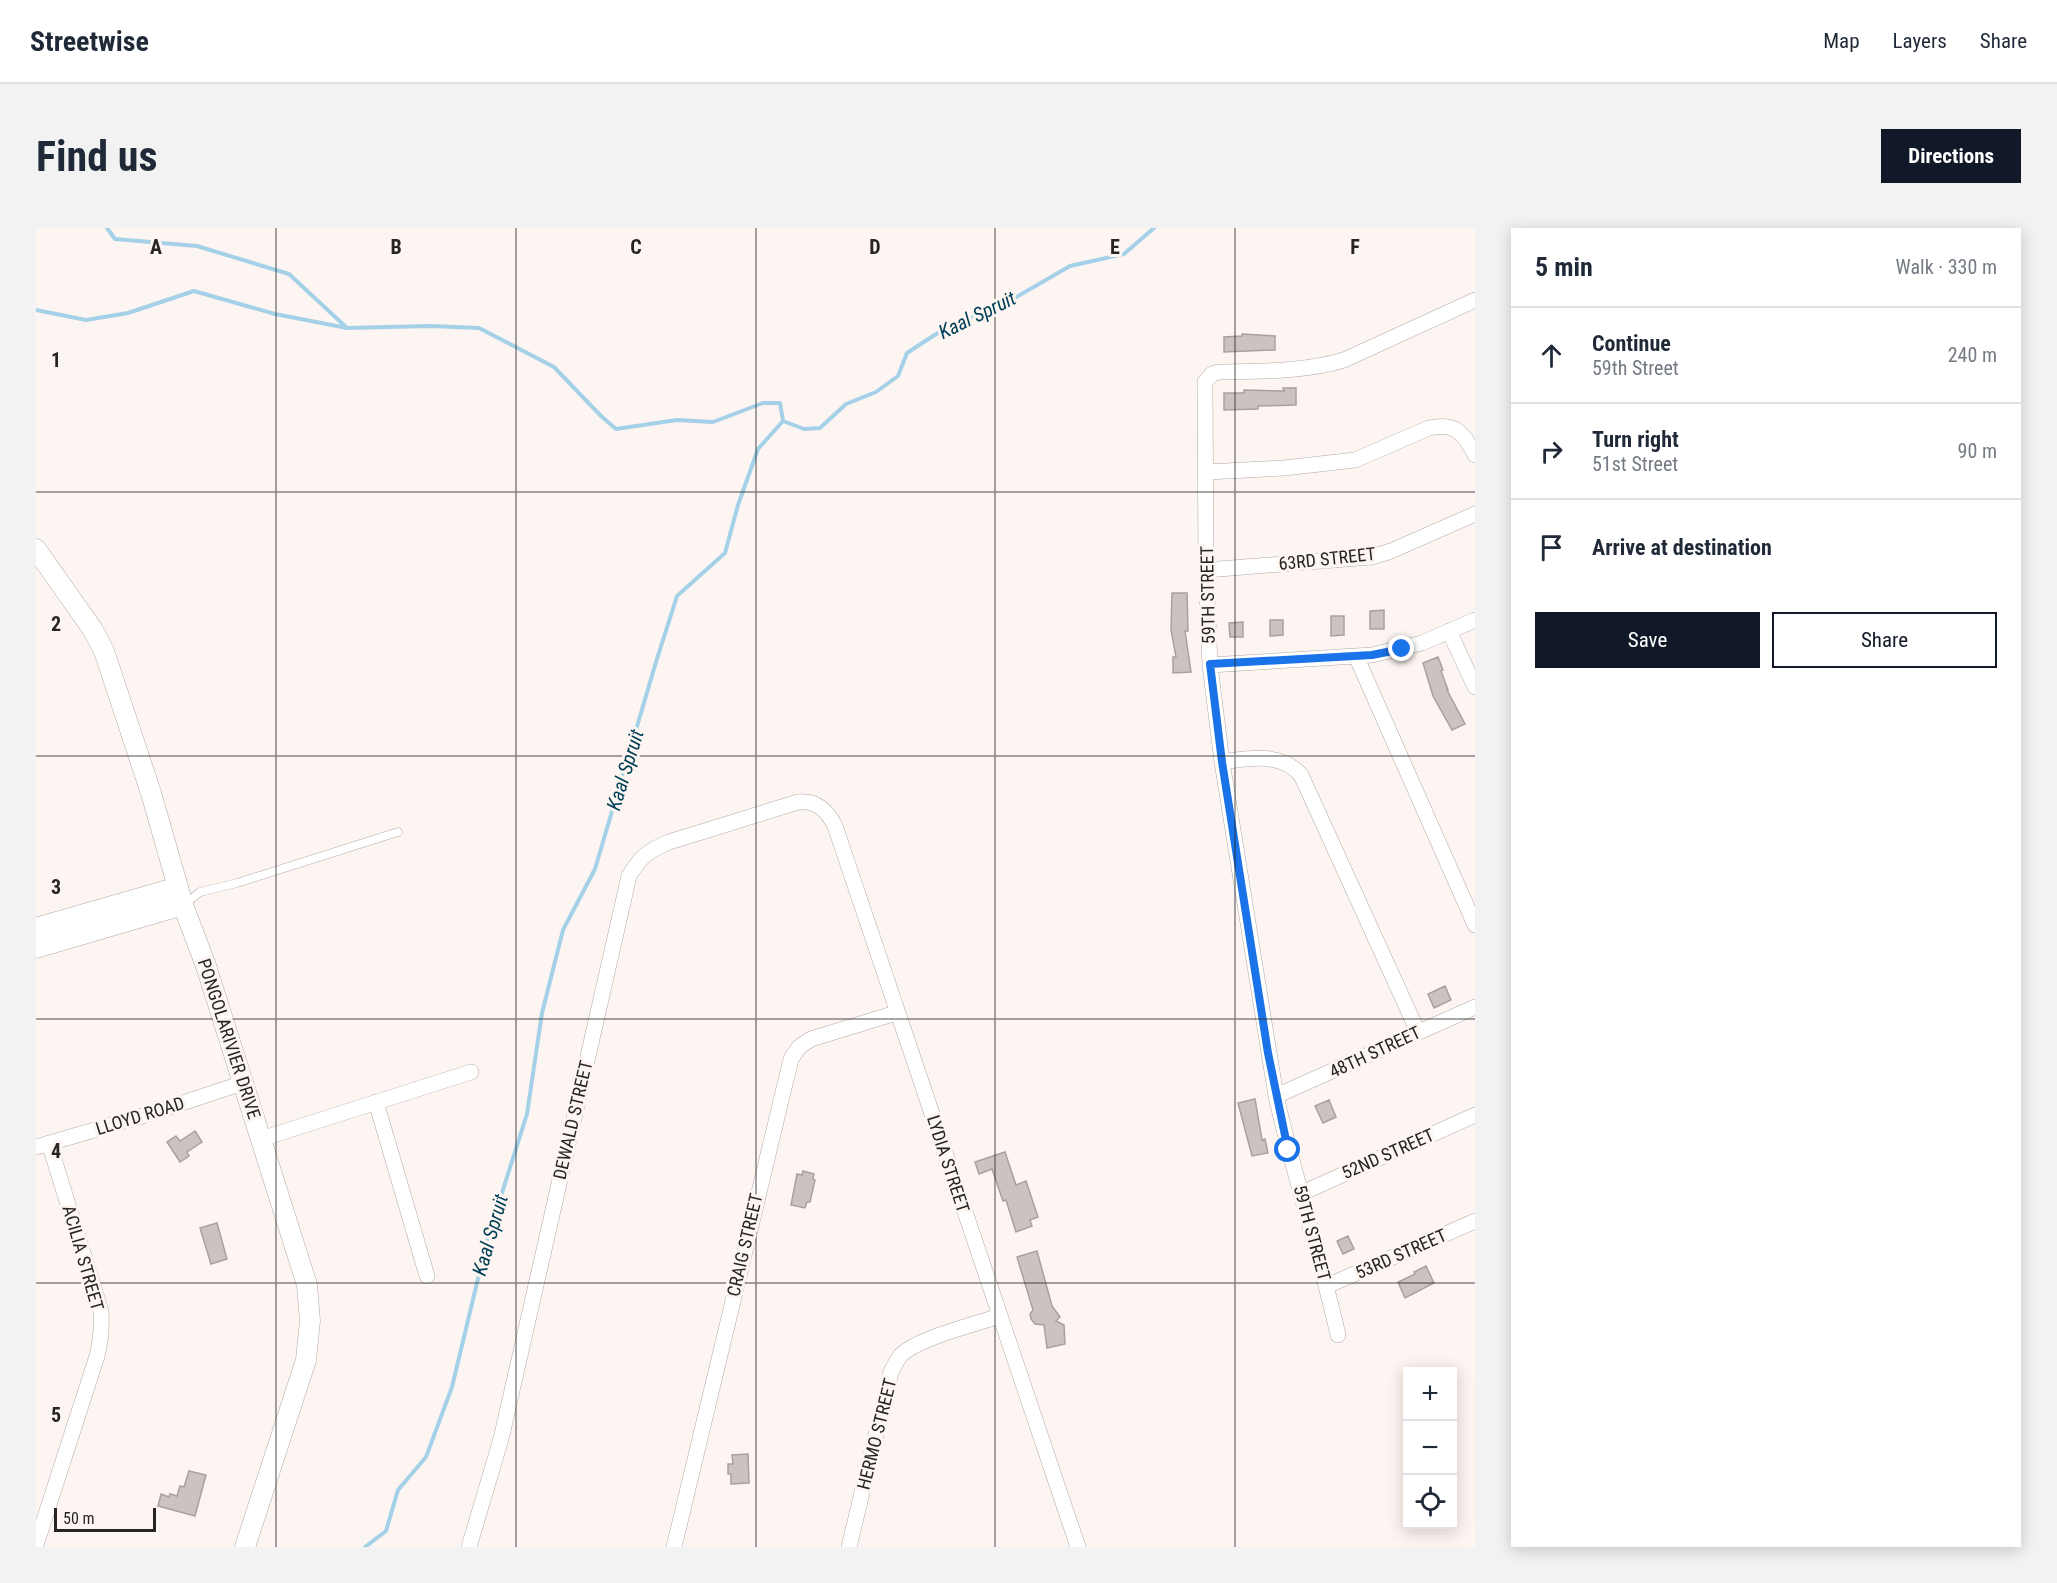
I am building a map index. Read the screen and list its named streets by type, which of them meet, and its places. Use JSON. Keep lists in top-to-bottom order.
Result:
{
  "streets": {
    "street": [
      "63RD STREET",
      "59TH STREET",
      "PONGOLARIVIER DRIVE",
      "48TH STREET",
      "LLOYD ROAD",
      "DEWALD STREET",
      "52ND STREET",
      "LYDIA STREET",
      "CRAIG STREET",
      "53RD STREET",
      "ACILIA STREET",
      "HERMO STREET"
    ]
  },
  "crossings": [
    ["63RD STREET", "59TH STREET"],
    ["59TH STREET", "48TH STREET"],
    ["59TH STREET", "52ND STREET"],
    ["59TH STREET", "53RD STREET"],
    ["PONGOLARIVIER DRIVE", "LLOYD ROAD"],
    ["LLOYD ROAD", "ACILIA STREET"],
    ["DEWALD STREET", "LYDIA STREET"],
    ["LYDIA STREET", "CRAIG STREET"],
    ["LYDIA STREET", "HERMO STREET"]
  ],
  "water": ["Kaal Spruit"],
  "scale_bar": "50 m",
  "page": {
    "header": "Streetwise",
    "nav": ["Map", "Layers", "Share"],
    "buttons": [
      "Directions",
      ["Save", "Share"]
    ],
    "title": "Find us",
    "heading": ["5 min", "Walk · 330 m"],
    "list": [
      ["Continue", "59th Street", "240 m"],
      ["Turn right", "51st Street", "90 m"],
      "Arrive at destination"
    ],
    "map_buttons": ["+", "−"],
    "scale": "50 m"
  },
  "grid": {
    "columns": [
      "A",
      "B",
      "C",
      "D",
      "E",
      "F"
    ],
    "rows": [
      "1",
      "2",
      "3",
      "4",
      "5"
    ]
  }
}
